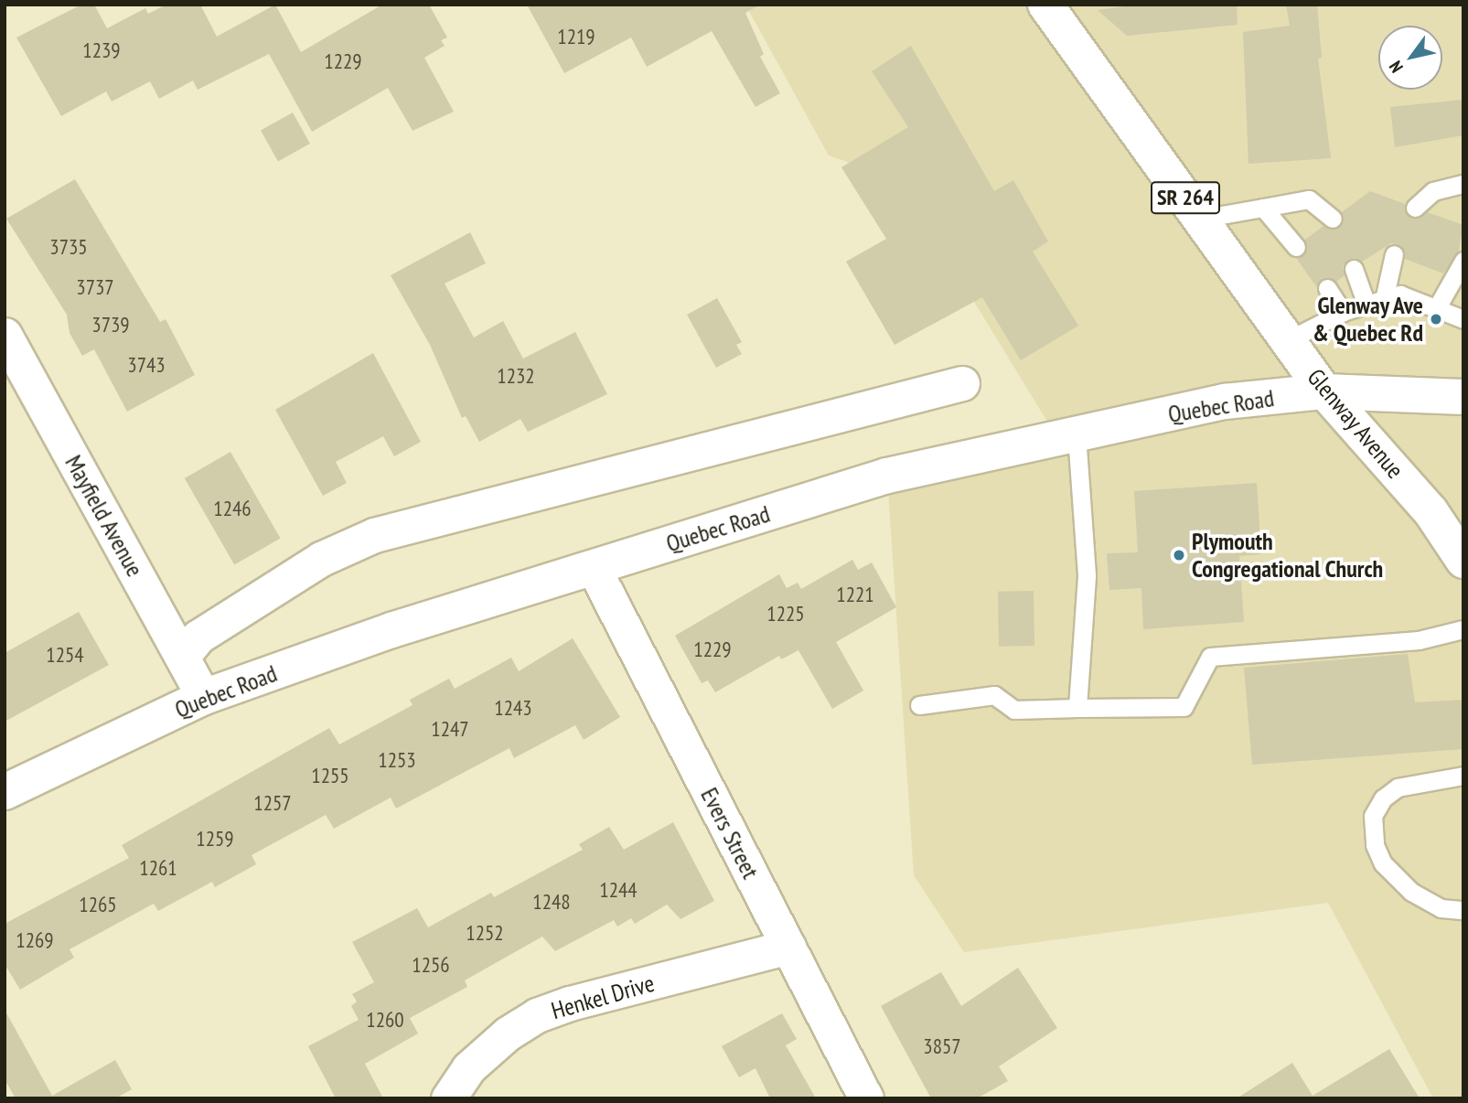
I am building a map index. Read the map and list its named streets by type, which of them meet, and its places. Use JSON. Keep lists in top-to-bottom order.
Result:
{
  "streets": {
    "street": [
      "SR 264",
      "Quebec Road",
      "Glenway Avenue",
      "Mayfield Avenue",
      "Evers Street",
      "Henkel Drive"
    ]
  },
  "crossings": [
    ["Quebec Road", "Glenway Avenue"],
    ["Quebec Road", "Mayfield Avenue"],
    ["Quebec Road", "Evers Street"],
    ["Evers Street", "Henkel Drive"]
  ],
  "places": ["Glenway Ave & Quebec Rd", "Plymouth Congregational Church"],
  "house_numbers": [
    "1219",
    "1239",
    "1229",
    "3735",
    "3737",
    "3739",
    "3743",
    "1232",
    "1246",
    "1221",
    "1225",
    "1229",
    "1254",
    "1243",
    "1247",
    "1253",
    "1255",
    "1257",
    "1259",
    "1261",
    "1244",
    "1248",
    "1265",
    "1252",
    "1269",
    "1256",
    "1260",
    "3857"
  ],
  "north": "bottom left"
}
